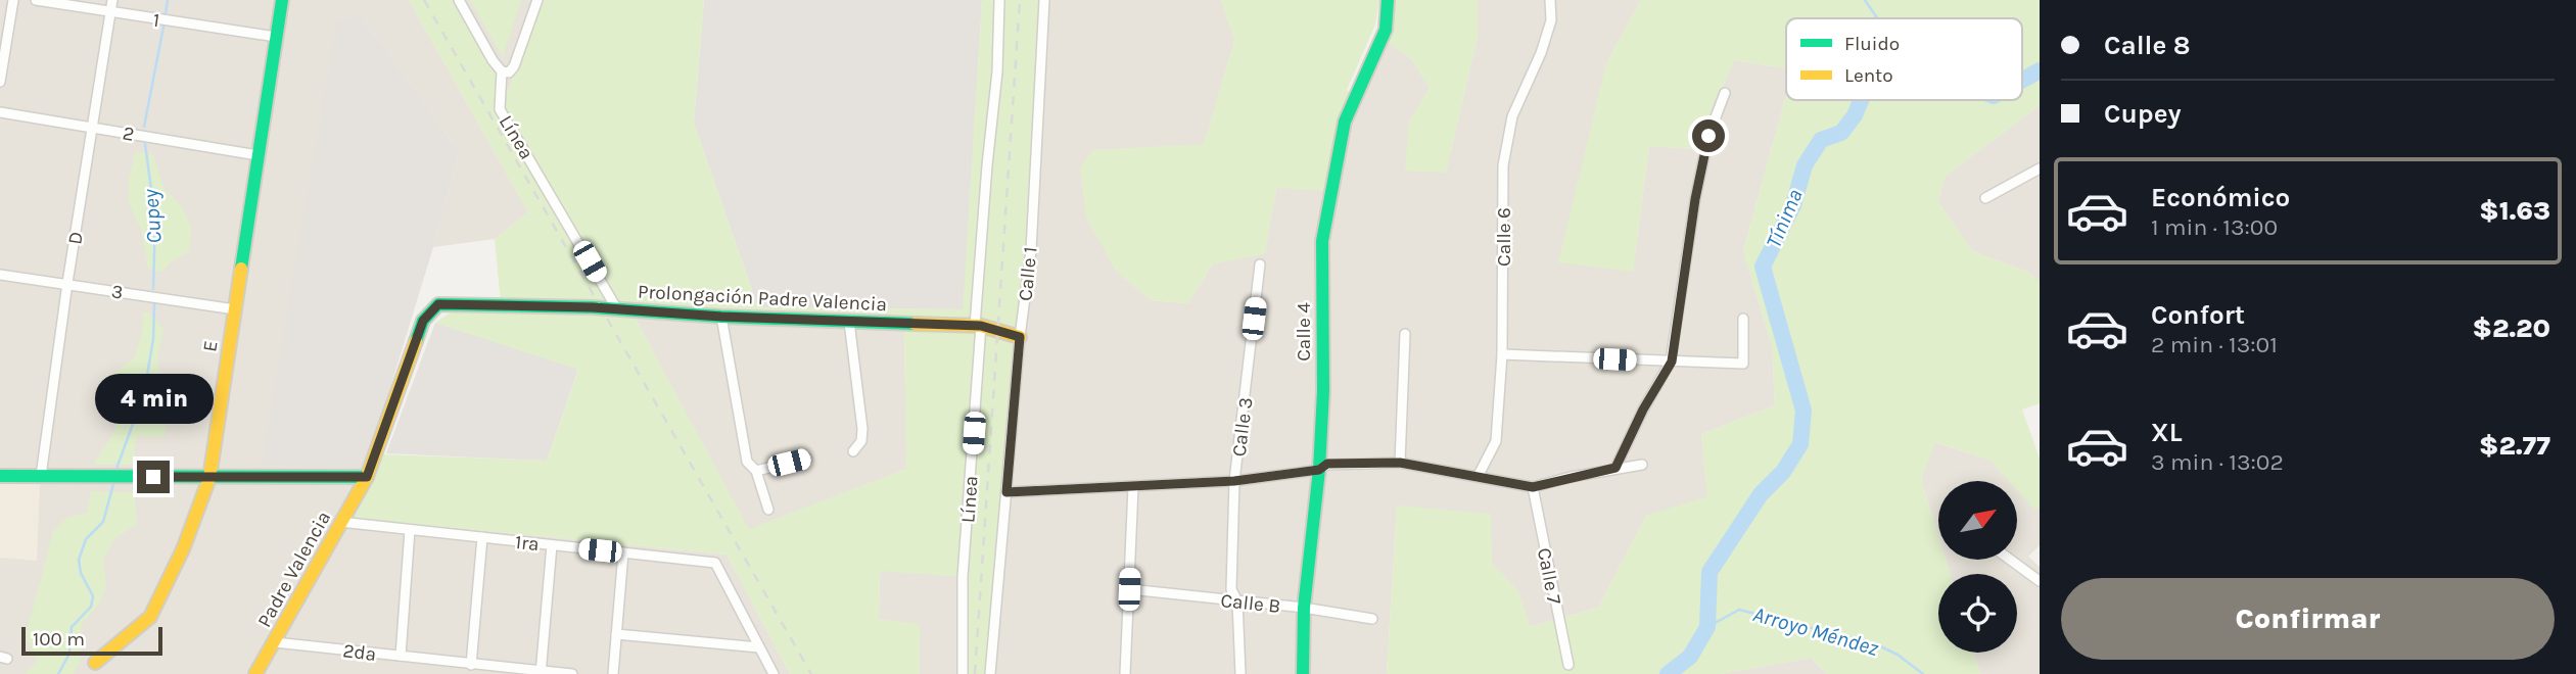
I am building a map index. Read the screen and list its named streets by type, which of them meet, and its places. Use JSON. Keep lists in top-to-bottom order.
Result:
{
  "streets": {
    "street": [
      "1",
      "2",
      "Línea",
      "Calle 6",
      "D",
      "Calle 1",
      "3",
      "Prolongación Padre Valencia",
      "Calle 4",
      "E",
      "Calle 3",
      "1ra",
      "Padre Valencia",
      "Calle 7",
      "Calle B",
      "2da"
    ]
  },
  "crossings": [
    ["1", "D"],
    ["1", "E"],
    ["2", "D"],
    ["2", "E"],
    ["Línea", "Prolongación Padre Valencia"],
    ["D", "3"],
    ["Calle 1", "Prolongación Padre Valencia"],
    ["3", "E"],
    ["Prolongación Padre Valencia", "Padre Valencia"],
    ["Calle 4", "Calle B"],
    ["Calle 3", "Calle B"],
    ["1ra", "Padre Valencia"],
    ["Padre Valencia", "2da"]
  ],
  "water": ["Cupey", "Tínima", "Arroyo Méndez"],
  "legend": ["Fluido", "Lento"],
  "scale_bar": "100 m",
  "north": "top right",
  "page": {
    "banner": ["Calle 8", "Cupey"],
    "list": [
      {
        "name": "Económico",
        "note": "1 min · 13:00",
        "value": "$1.63"
      },
      {
        "name": "Confort",
        "note": "2 min · 13:01",
        "value": "$2.20"
      },
      {
        "name": "XL",
        "note": "3 min · 13:02",
        "value": "$2.77"
      }
    ],
    "bubble": "4 min",
    "buttons": "Confirmar",
    "scale": "100 m"
  }
}
